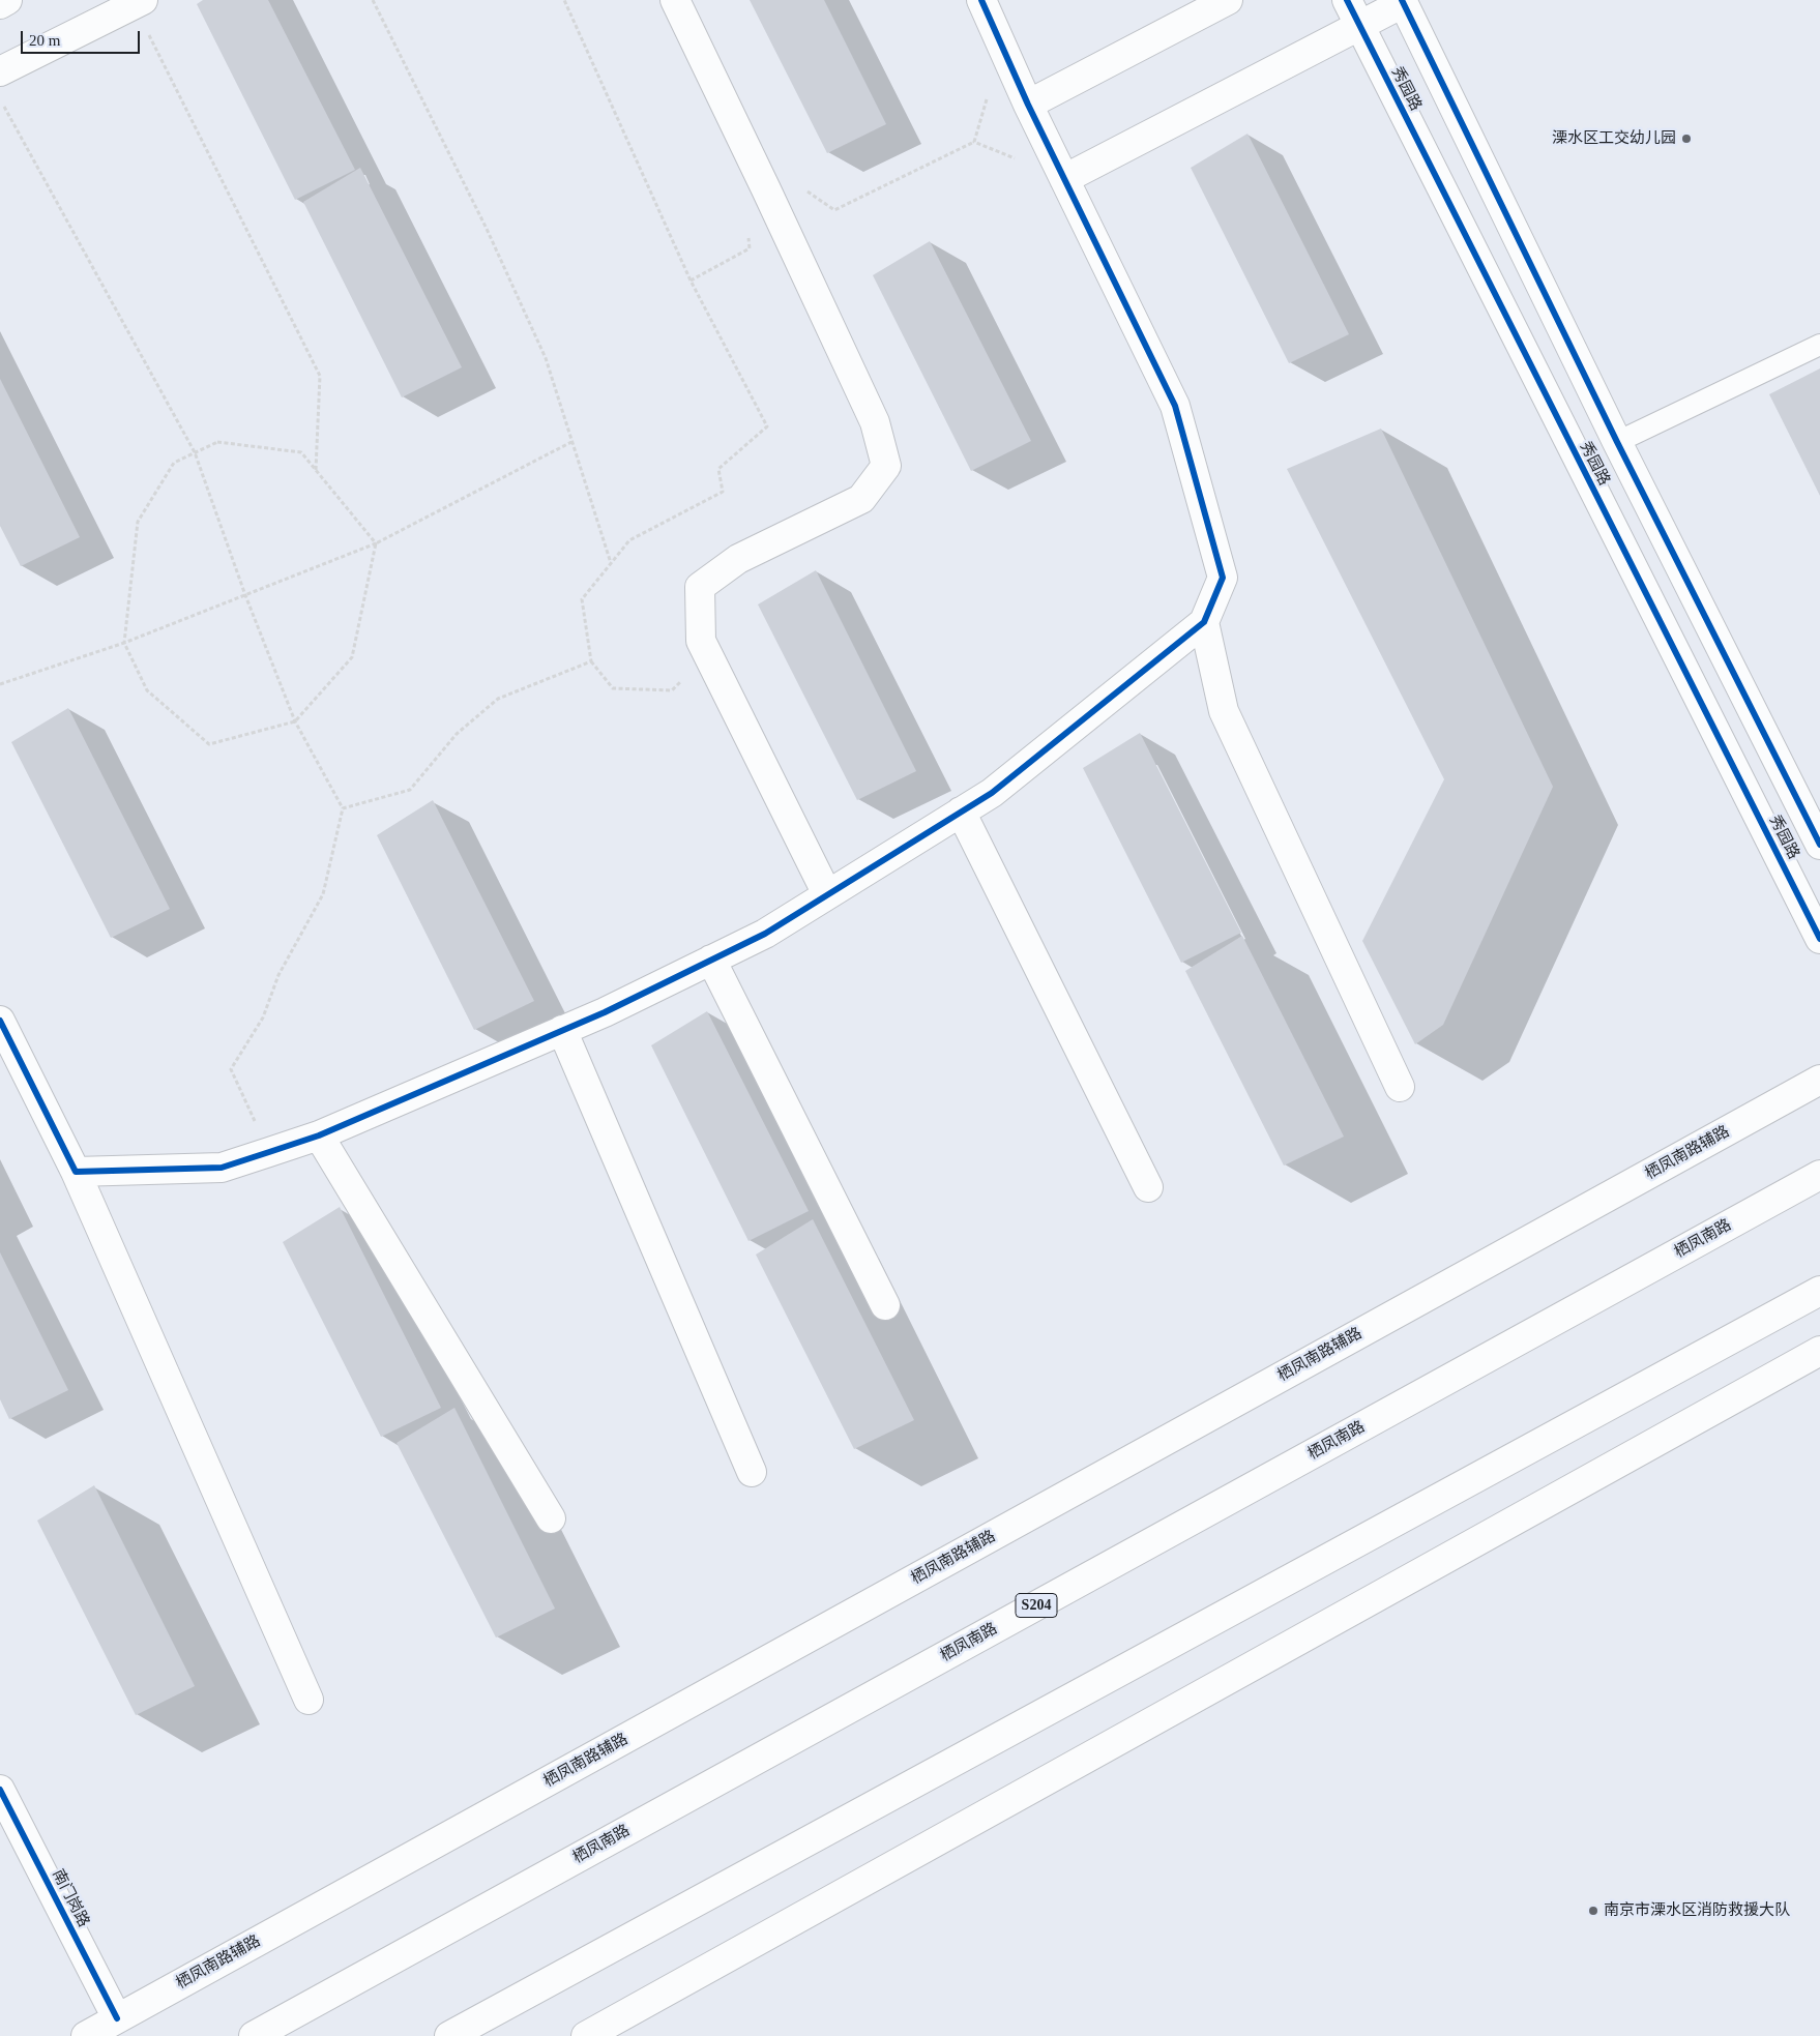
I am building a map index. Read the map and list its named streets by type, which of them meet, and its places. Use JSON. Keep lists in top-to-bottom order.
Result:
{
  "streets": {
    "street": [
      "秀园路",
      "栖凤南路辅路",
      "栖凤南路",
      "S204",
      "南门岗路"
    ]
  },
  "crossings": [
    ["栖凤南路辅路", "南门岗路"]
  ],
  "places": ["溧水区工交幼儿园", "南京市溧水区消防救援大队"],
  "scale_bar": "20 m"
}
